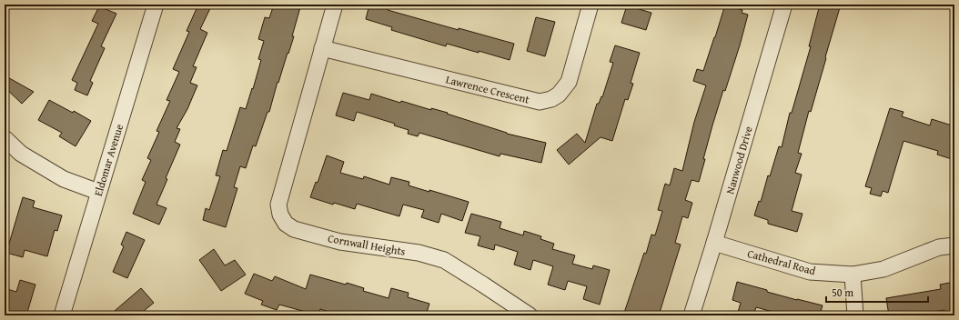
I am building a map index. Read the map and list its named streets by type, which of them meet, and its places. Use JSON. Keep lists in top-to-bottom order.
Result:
{
  "streets": {
    "street": [
      "Lawrence Crescent",
      "Eldomar Avenue",
      "Nanwood Drive",
      "Cornwall Heights",
      "Cathedral Road"
    ]
  },
  "crossings": [
    ["Lawrence Crescent", "Cornwall Heights"],
    ["Nanwood Drive", "Cathedral Road"]
  ],
  "scale_bar": "50 m"
}
